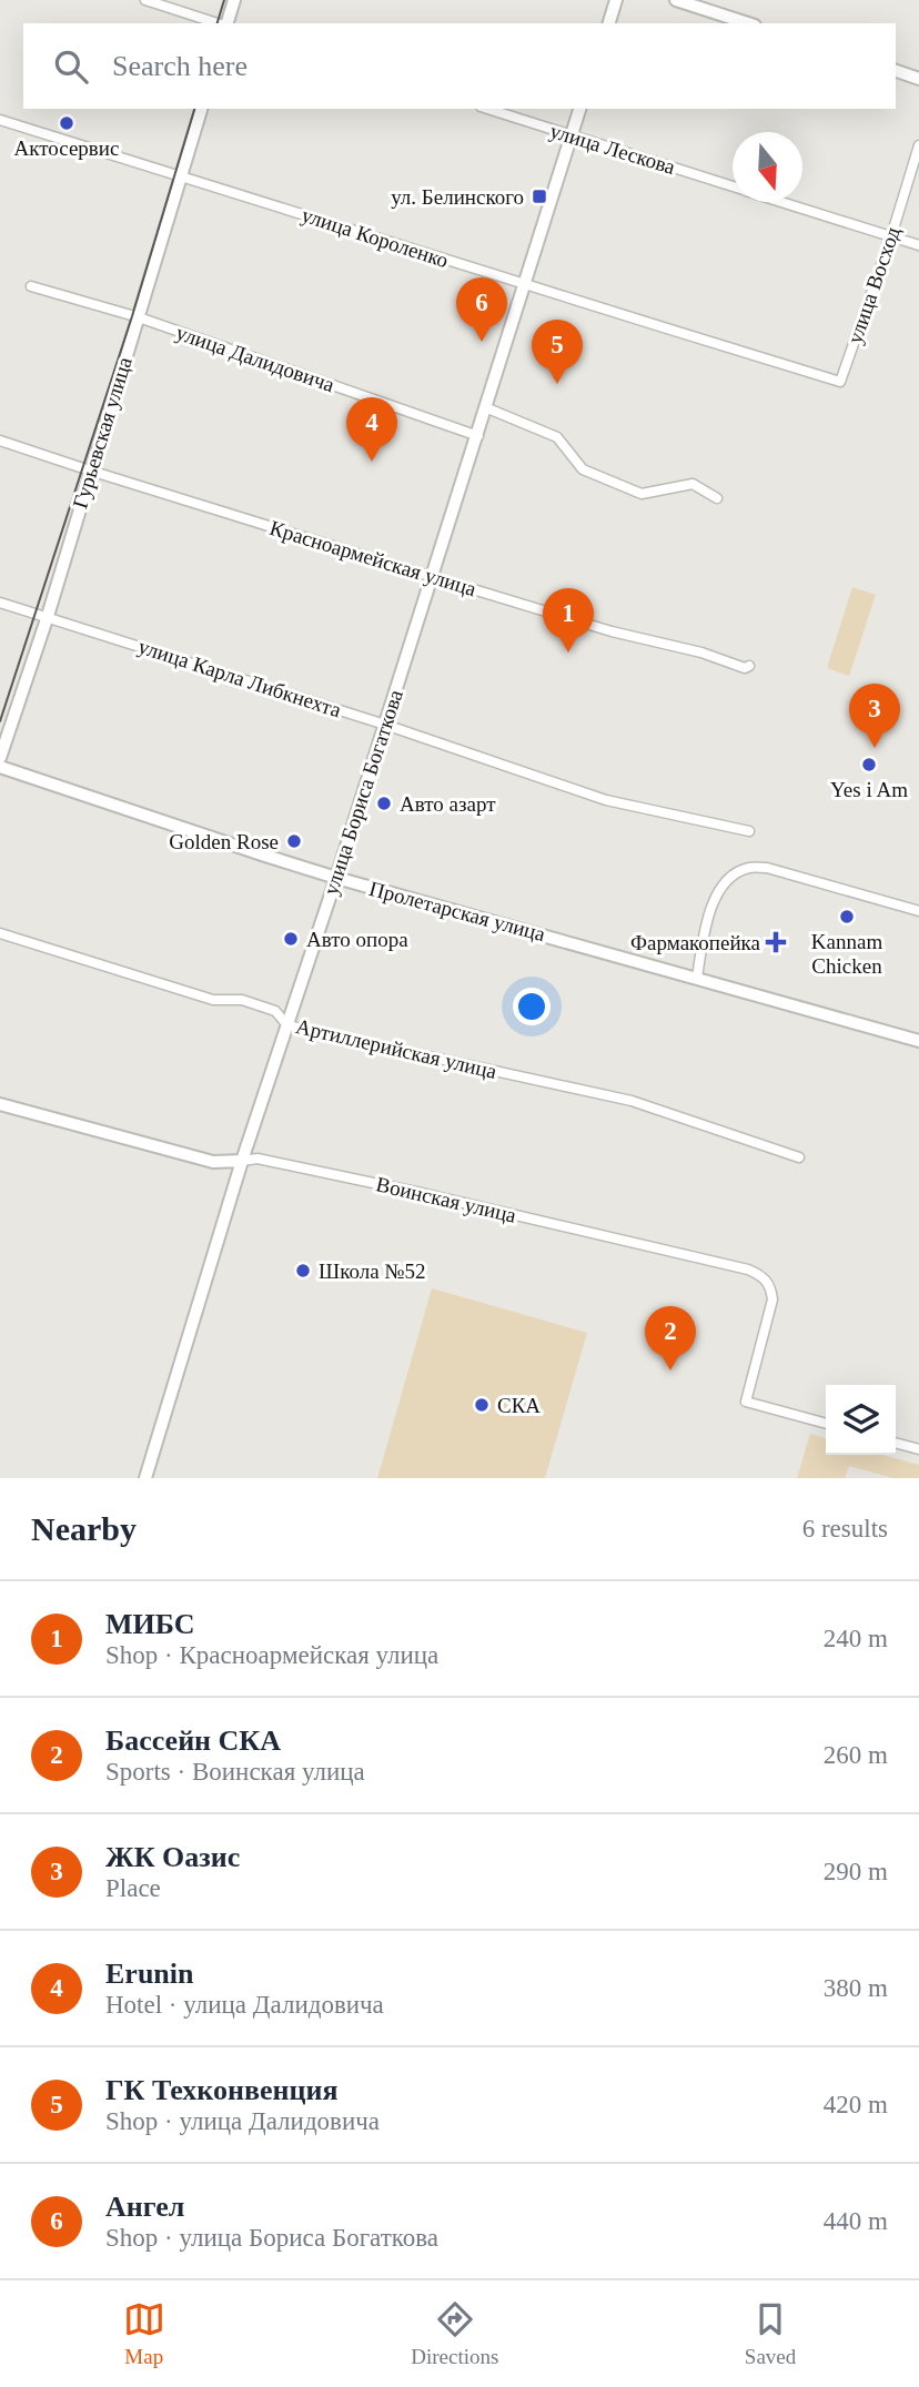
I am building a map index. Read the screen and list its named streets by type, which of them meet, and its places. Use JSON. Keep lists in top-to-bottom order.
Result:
{
  "streets": {
    "main road": [
      "Гурьевская улица",
      "улица Бориса Богаткова",
      "Пролетарская улица",
      "Воинская улица"
    ],
    "street": [
      "улица Лескова",
      "улица Короленко",
      "улица Восход",
      "улица Далидовича",
      "Красноармейская улица",
      "улица Карла Либкнехта",
      "Артиллерийская улица"
    ]
  },
  "crossings": [
    ["улица Лескова", "улица Восход"],
    ["улица Лескова", "улица Бориса Богаткова"],
    ["улица Короленко", "улица Восход"],
    ["улица Короленко", "Гурьевская улица"],
    ["улица Короленко", "улица Бориса Богаткова"],
    ["улица Далидовича", "Гурьевская улица"],
    ["улица Далидовича", "улица Бориса Богаткова"],
    ["Гурьевская улица", "Красноармейская улица"],
    ["Гурьевская улица", "улица Карла Либкнехта"],
    ["Красноармейская улица", "улица Бориса Богаткова"],
    ["улица Карла Либкнехта", "улица Бориса Богаткова"],
    ["улица Бориса Богаткова", "Пролетарская улица"],
    ["улица Бориса Богаткова", "Артиллерийская улица"],
    ["улица Бориса Богаткова", "Воинская улица"]
  ],
  "places": {
    "other": [
      "Актосервис",
      "Yes i Am",
      "Авто азарт",
      "Golden Rose",
      "Kannam Chicken",
      "Авто опора",
      "Школа №52",
      "СКА"
    ],
    "transit": ["ул. Белинского"],
    "health": ["Фармакопейка"]
  },
  "north": "bottom",
  "page": {
    "search": "Search here",
    "pins": [
      "6",
      "5",
      "4",
      "1",
      "3",
      "2"
    ],
    "heading": ["Nearby", "6 results"],
    "list": [
      {
        "mark": "1",
        "name": "МИБС",
        "note": "Shop · Красноармейская улица",
        "value": "240 m"
      },
      {
        "mark": "2",
        "name": "Бассейн СКА",
        "note": "Sports · Воинская улица",
        "value": "260 m"
      },
      {
        "mark": "3",
        "name": "ЖК Оазис",
        "note": "Place",
        "value": "290 m"
      },
      {
        "mark": "4",
        "name": "Erunin",
        "note": "Hotel · улица Далидовича",
        "value": "380 m"
      },
      {
        "mark": "5",
        "name": "ГК Техконвенция",
        "note": "Shop · улица Далидовича",
        "value": "420 m"
      },
      {
        "mark": "6",
        "name": "Ангел",
        "note": "Shop · улица Бориса Богаткова",
        "value": "440 m"
      }
    ],
    "nav": ["Map", "Directions", "Saved"]
  }
}
